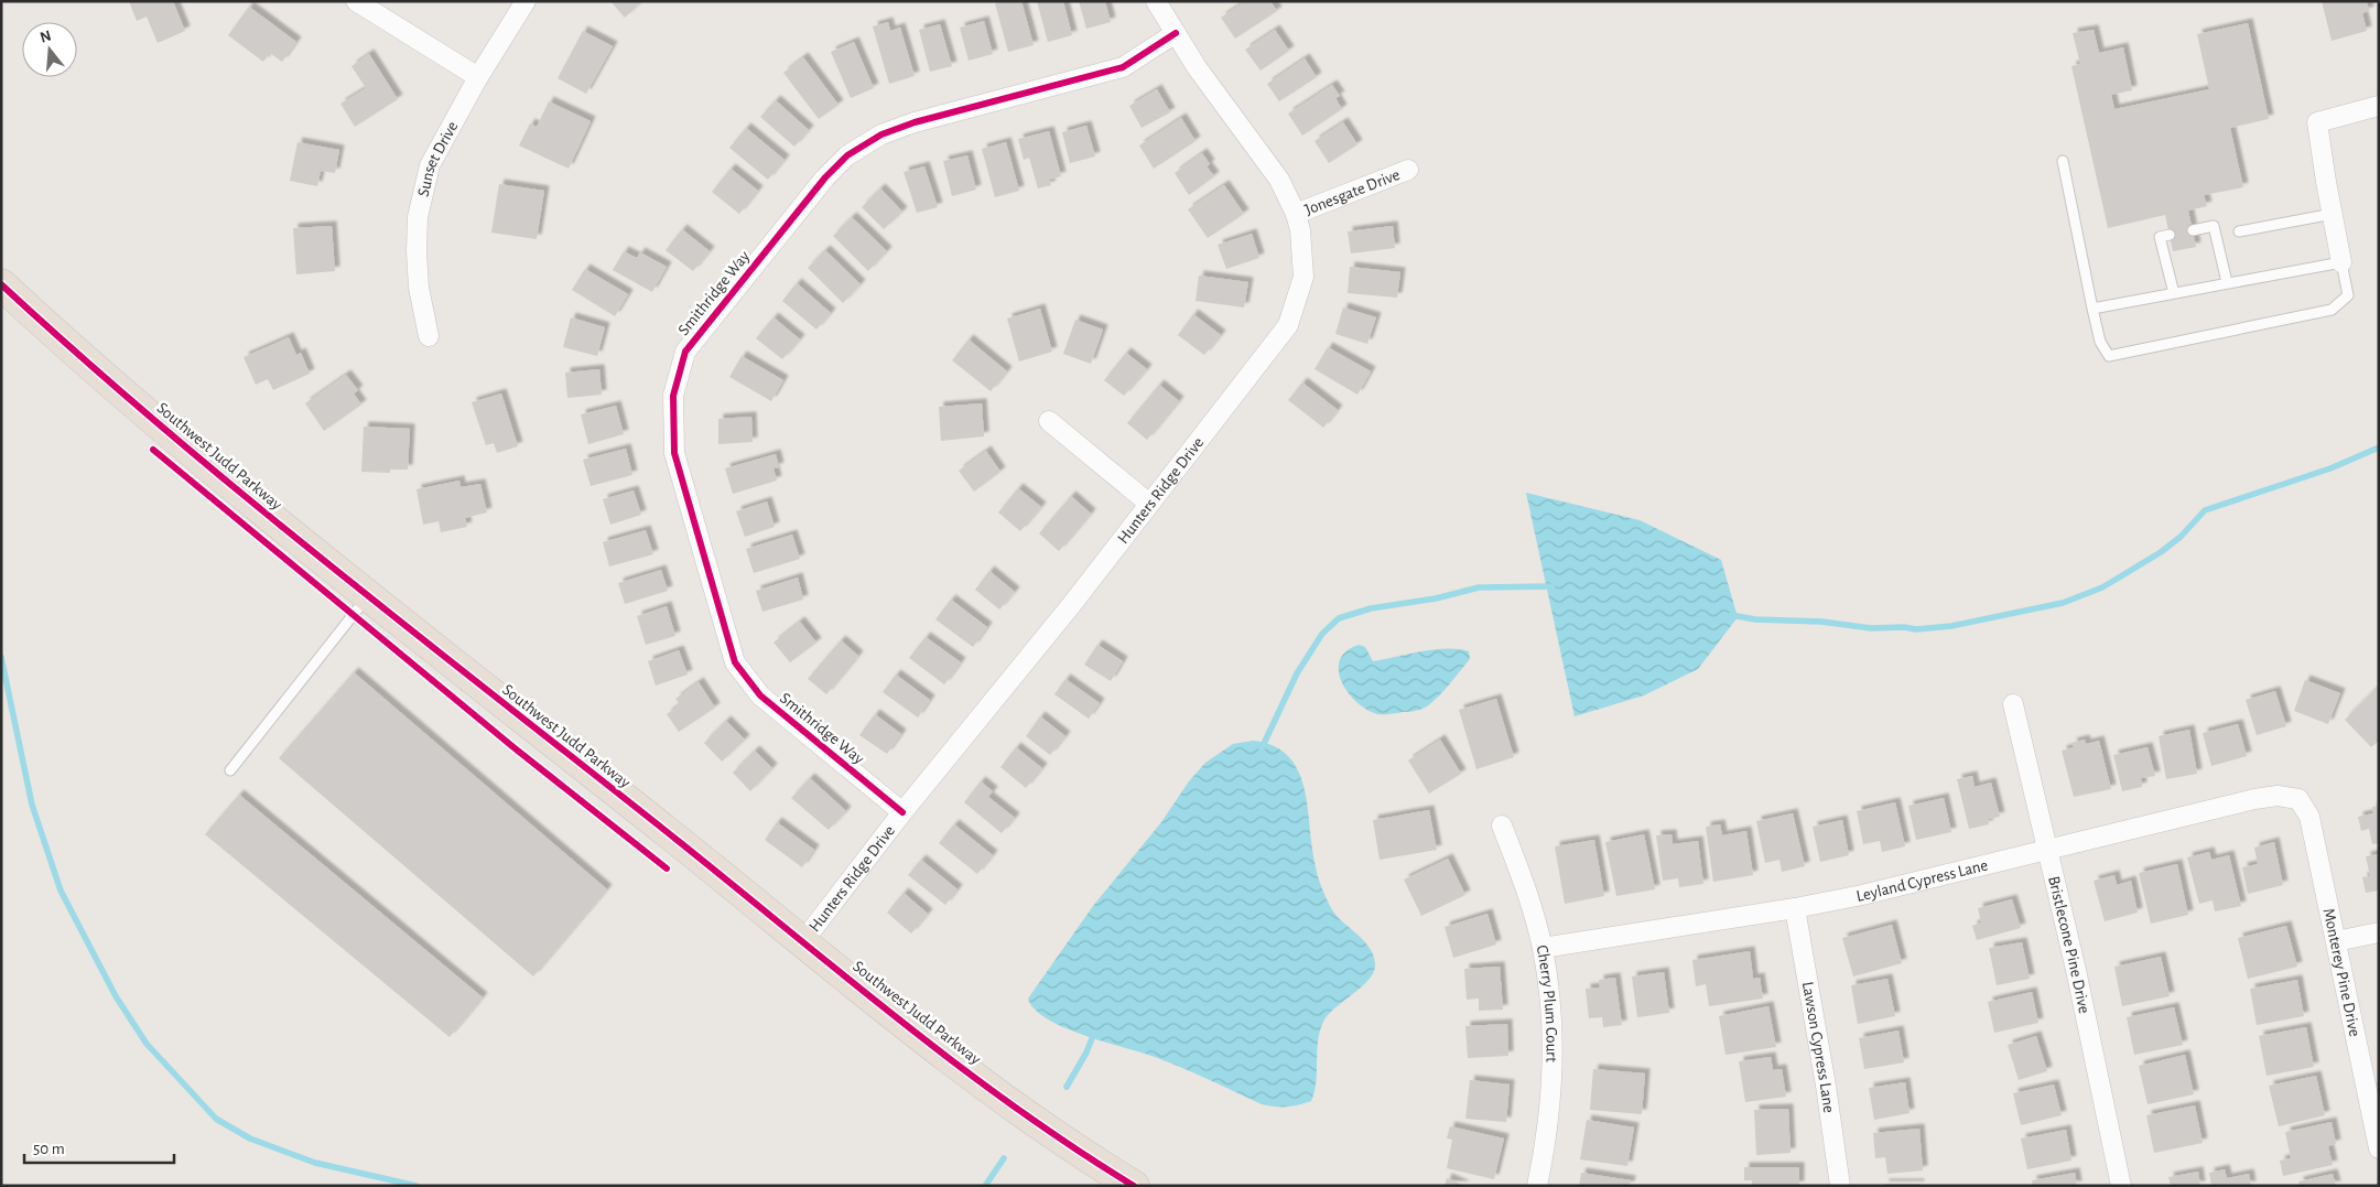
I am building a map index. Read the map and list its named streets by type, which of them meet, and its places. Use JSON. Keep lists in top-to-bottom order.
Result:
{
  "streets": {
    "highway": ["Southwest Judd Parkway"],
    "street": [
      "Sunset Drive",
      "Jonesgate Drive",
      "Smithridge Way",
      "Hunters Ridge Drive",
      "Leyland Cypress Lane",
      "Bristlecone Pine Drive",
      "Monterey Pine Drive",
      "Cherry Plum Court",
      "Lawson Cypress Lane"
    ]
  },
  "crossings": [
    ["Jonesgate Drive", "Hunters Ridge Drive"],
    ["Smithridge Way", "Hunters Ridge Drive"],
    ["Southwest Judd Parkway", "Hunters Ridge Drive"],
    ["Leyland Cypress Lane", "Bristlecone Pine Drive"],
    ["Leyland Cypress Lane", "Monterey Pine Drive"],
    ["Leyland Cypress Lane", "Cherry Plum Court"],
    ["Leyland Cypress Lane", "Lawson Cypress Lane"]
  ],
  "scale_bar": "50 m",
  "north": "top"
}
